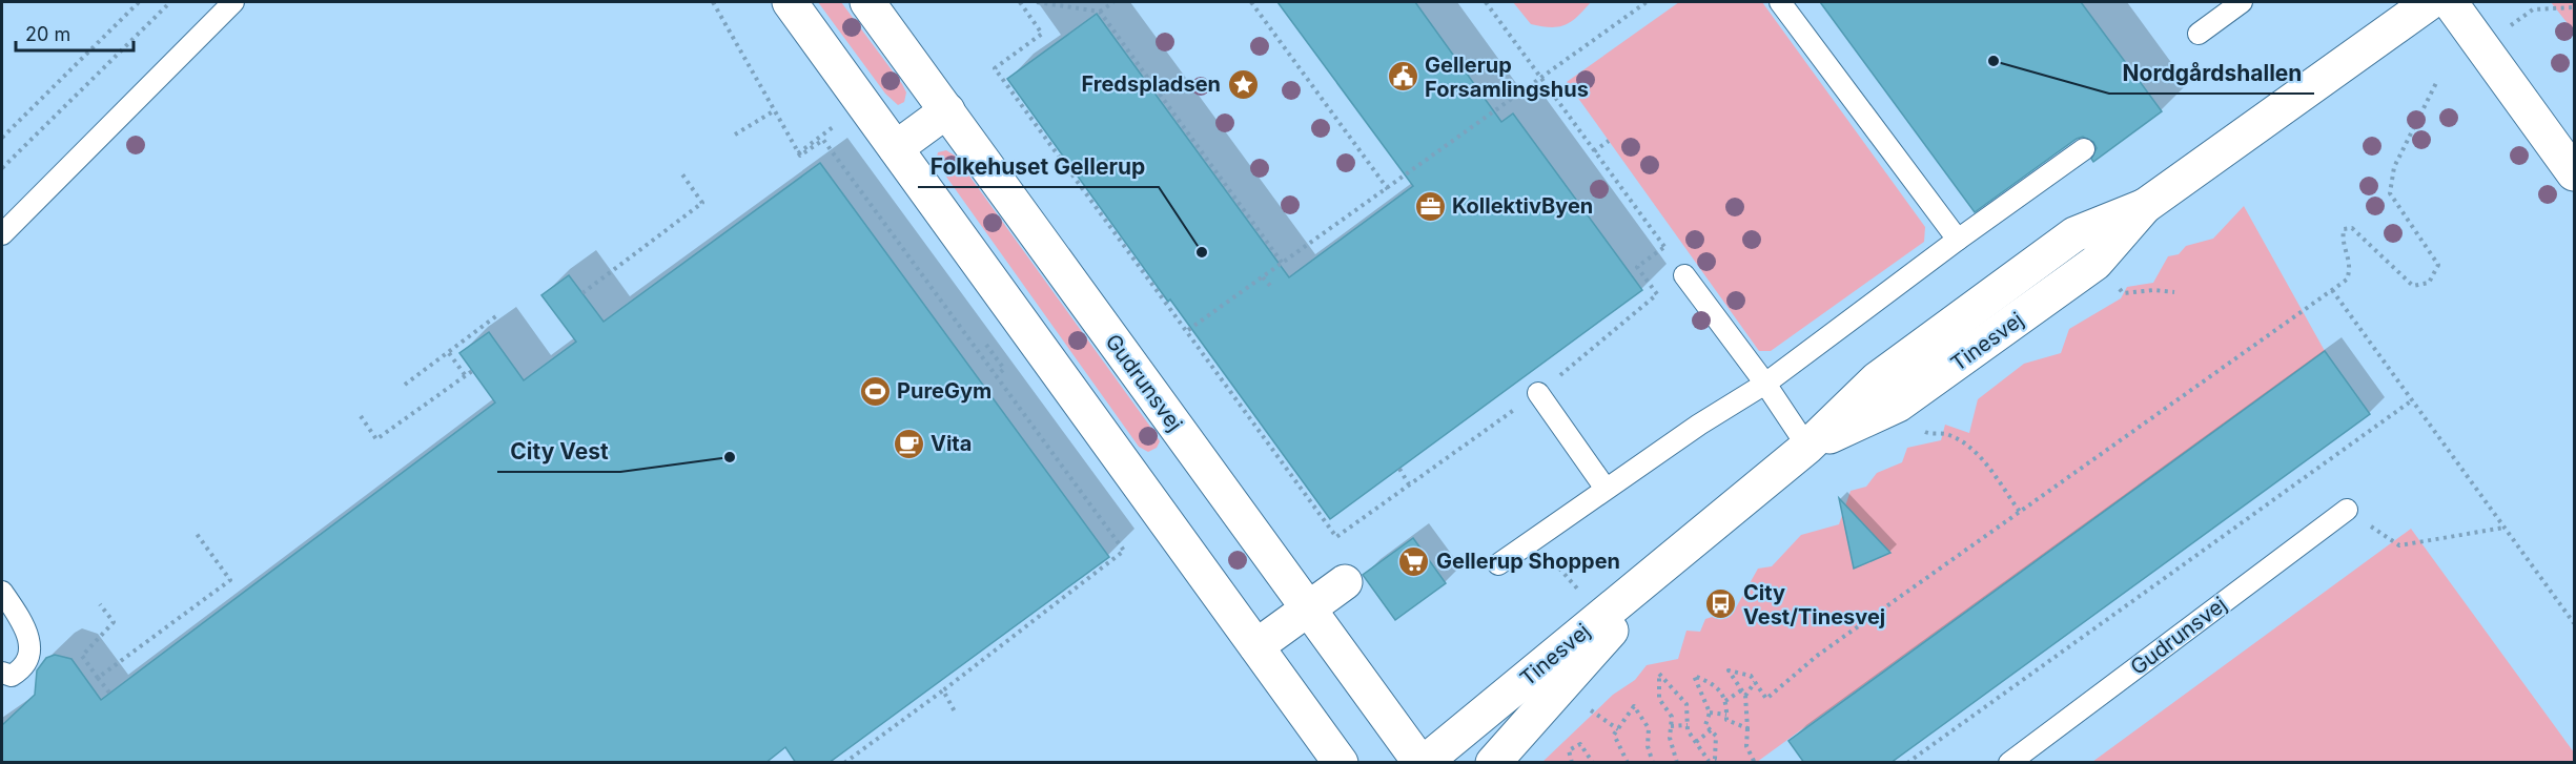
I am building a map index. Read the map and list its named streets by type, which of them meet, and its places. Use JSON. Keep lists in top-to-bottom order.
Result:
{
  "streets": {
    "street": ["Tinesvej", "Gudrunsvej"]
  },
  "crossings": [
    ["Tinesvej", "Gudrunsvej"]
  ],
  "places": {
    "other": ["Nordgårdshallen", "Folkehuset Gellerup", "City Vest"],
    "public building": ["Gellerup Forsamlingshus"],
    "place": ["Fredspladsen"],
    "office": ["KollektivByen"],
    "sports": ["PureGym"],
    "cafe": ["Vita"],
    "supermarket": ["Gellerup Shoppen"],
    "bus stop": ["City Vest/Tinesvej"]
  },
  "scale_bar": "20 m"
}
